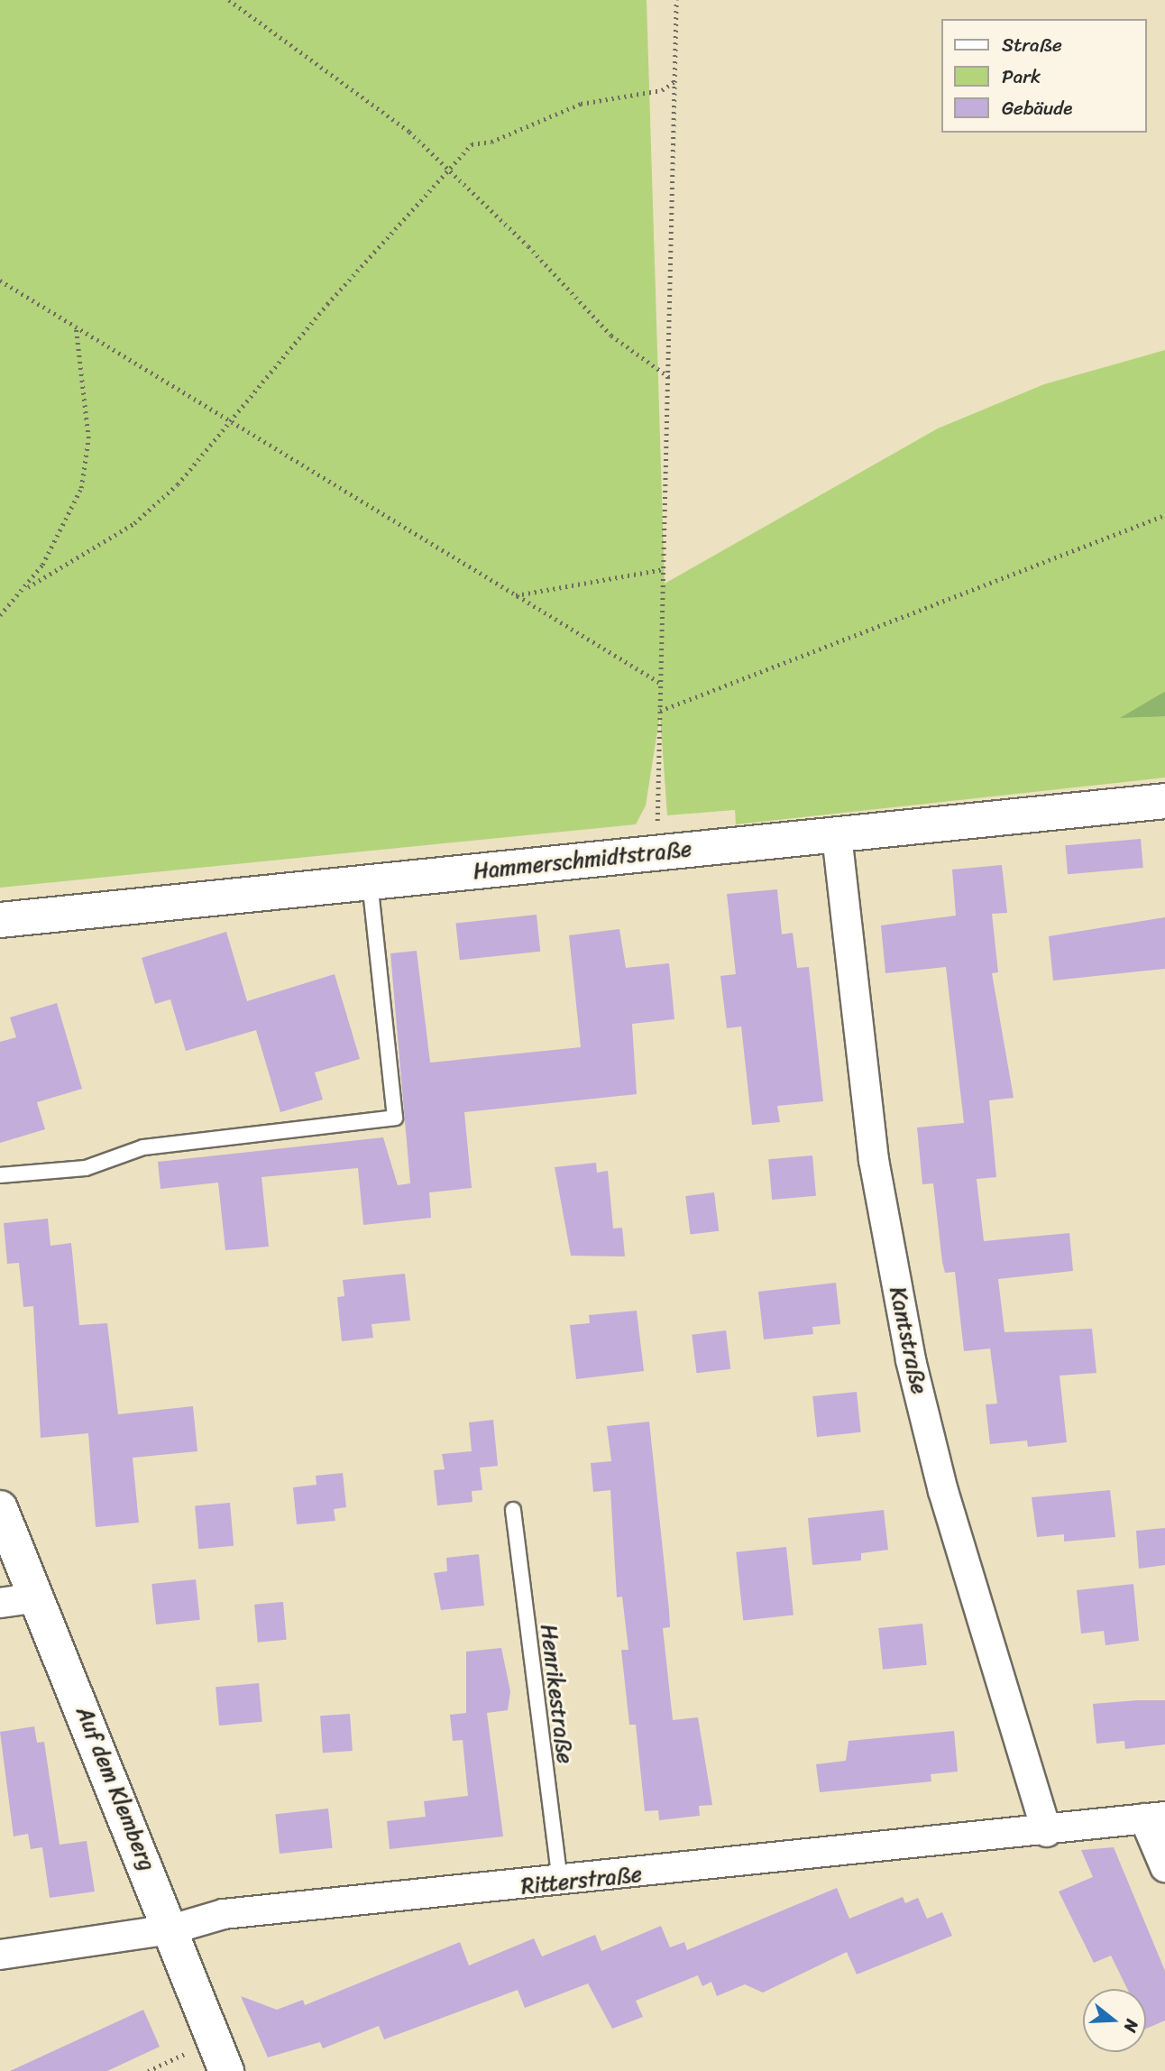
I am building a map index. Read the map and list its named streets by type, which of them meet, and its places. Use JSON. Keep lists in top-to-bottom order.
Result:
{
  "streets": {
    "street": [
      "Hammerschmidtstraße",
      "Kantstraße",
      "Auf dem Klemberg",
      "Ritterstraße"
    ],
    "lane": ["Henrikestraße"]
  },
  "crossings": [
    ["Hammerschmidtstraße", "Kantstraße"],
    ["Kantstraße", "Ritterstraße"],
    ["Henrikestraße", "Ritterstraße"],
    ["Auf dem Klemberg", "Ritterstraße"]
  ],
  "legend": ["Straße", "Park", "Gebäude"],
  "north": "right"
}
